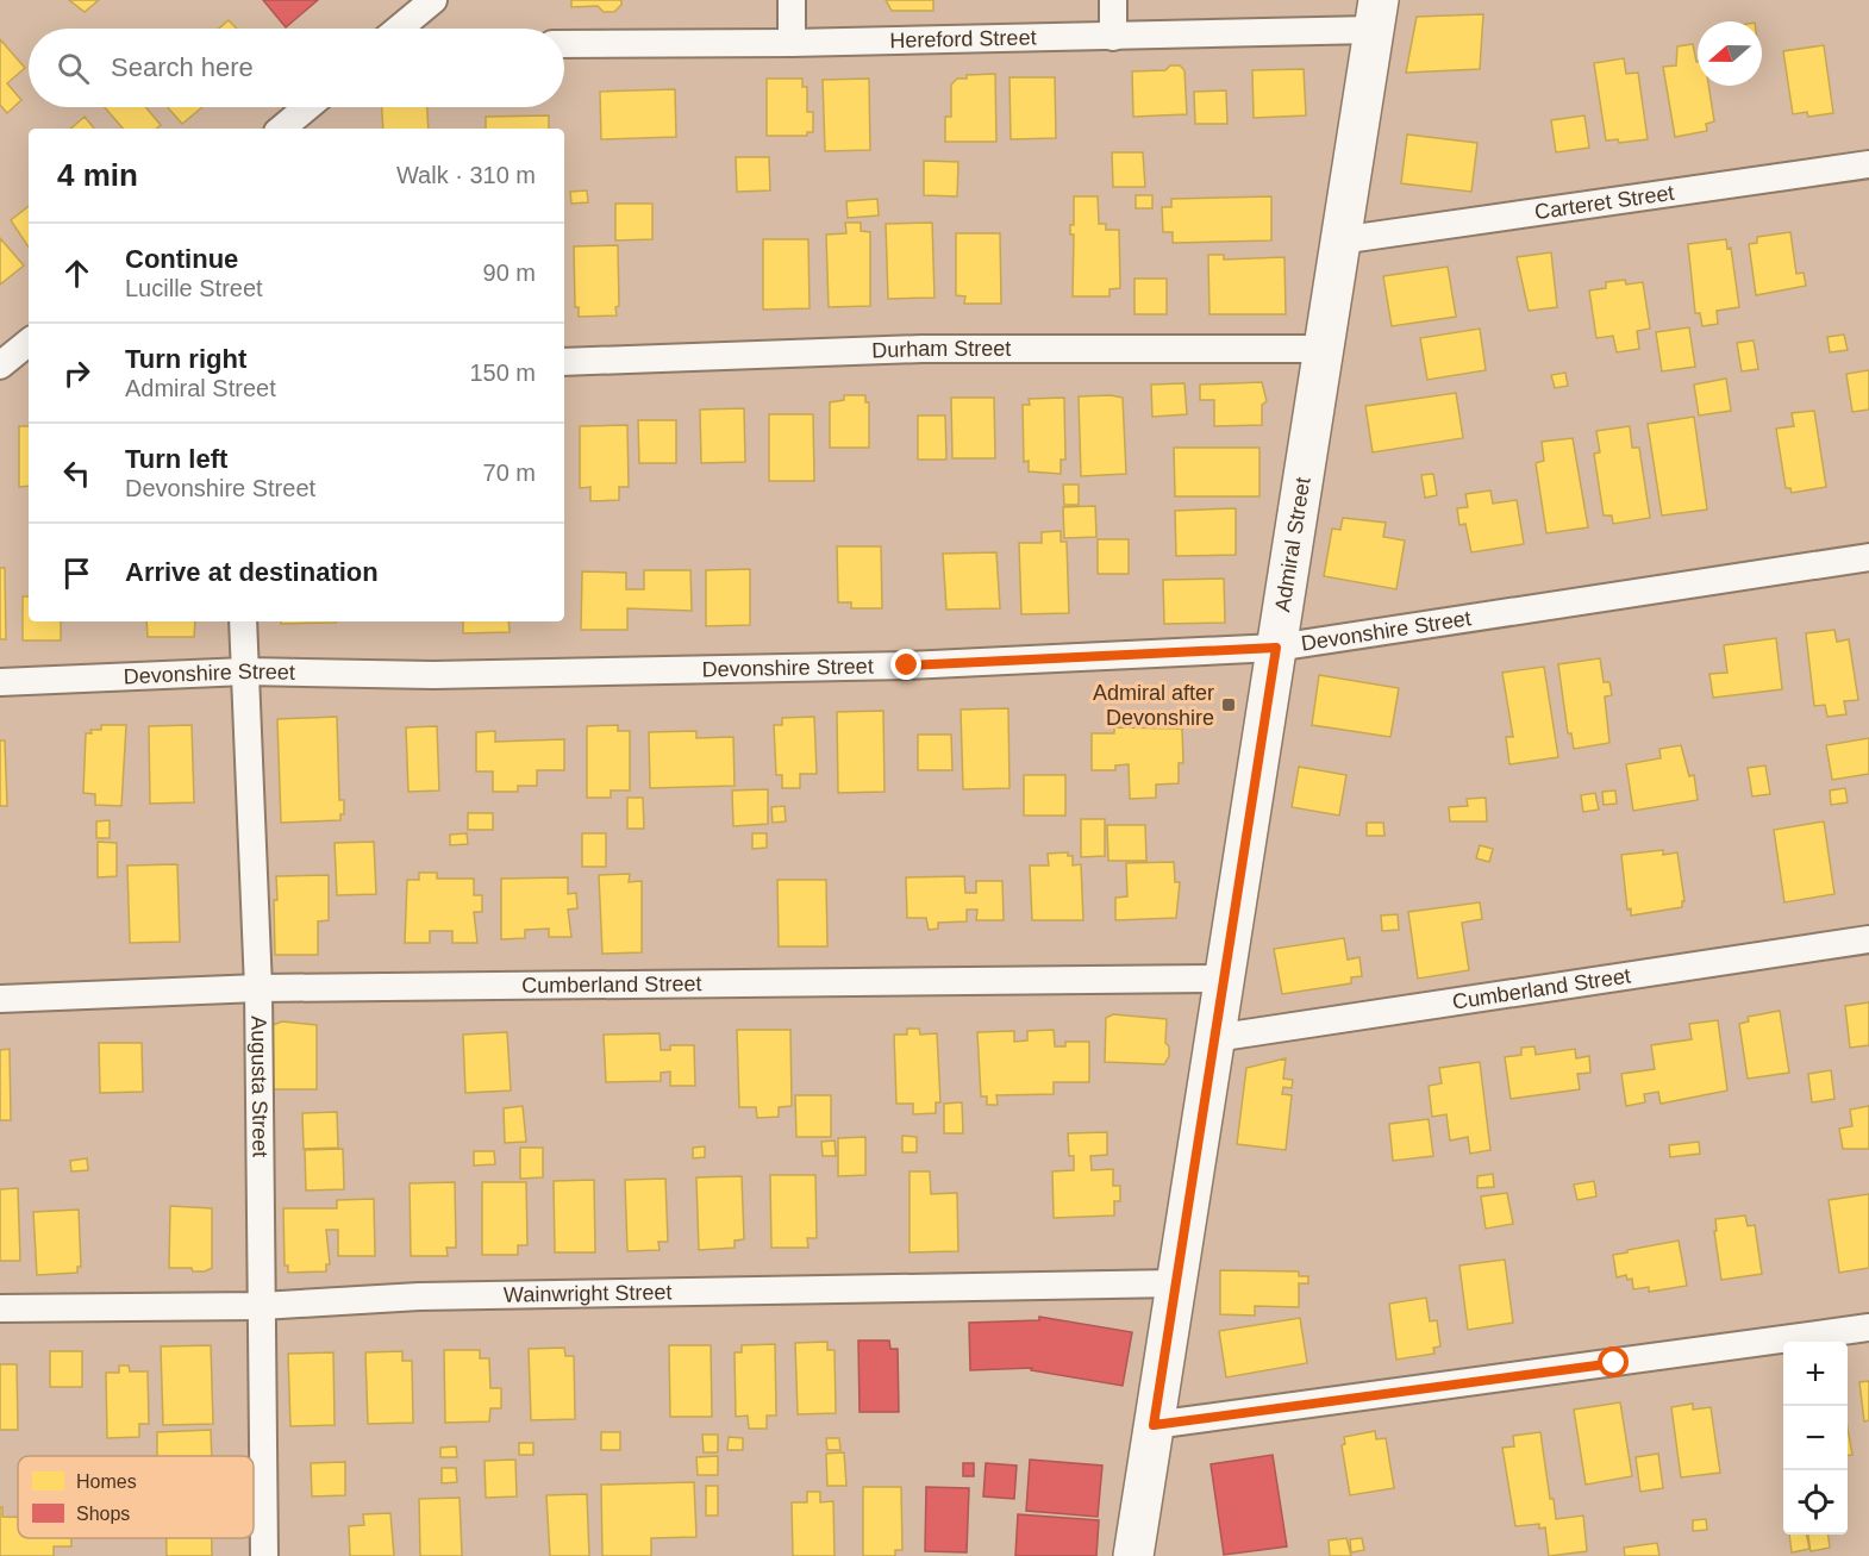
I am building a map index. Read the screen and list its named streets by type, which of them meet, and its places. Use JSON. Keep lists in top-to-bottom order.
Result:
{
  "streets": {
    "main road": ["Admiral Street"],
    "street": [
      "Hereford Street",
      "Carteret Street",
      "Durham Street",
      "Devonshire Street",
      "Cumberland Street",
      "Augusta Street",
      "Wainwright Street"
    ]
  },
  "crossings": [
    ["Hereford Street", "Admiral Street"],
    ["Carteret Street", "Admiral Street"],
    ["Durham Street", "Admiral Street"],
    ["Admiral Street", "Devonshire Street"],
    ["Admiral Street", "Cumberland Street"],
    ["Admiral Street", "Wainwright Street"],
    ["Devonshire Street", "Augusta Street"],
    ["Cumberland Street", "Augusta Street"],
    ["Augusta Street", "Wainwright Street"]
  ],
  "places": {
    "transit": ["Admiral after Devonshire"]
  },
  "legend": ["Homes", "Shops"],
  "north": "left",
  "page": {
    "search": "Search here",
    "heading": ["4 min", "Walk · 310 m"],
    "list": [
      ["Continue", "Lucille Street", "90 m"],
      ["Turn right", "Admiral Street", "150 m"],
      ["Turn left", "Devonshire Street", "70 m"],
      "Arrive at destination"
    ],
    "map_buttons": ["+", "−"]
  }
}
